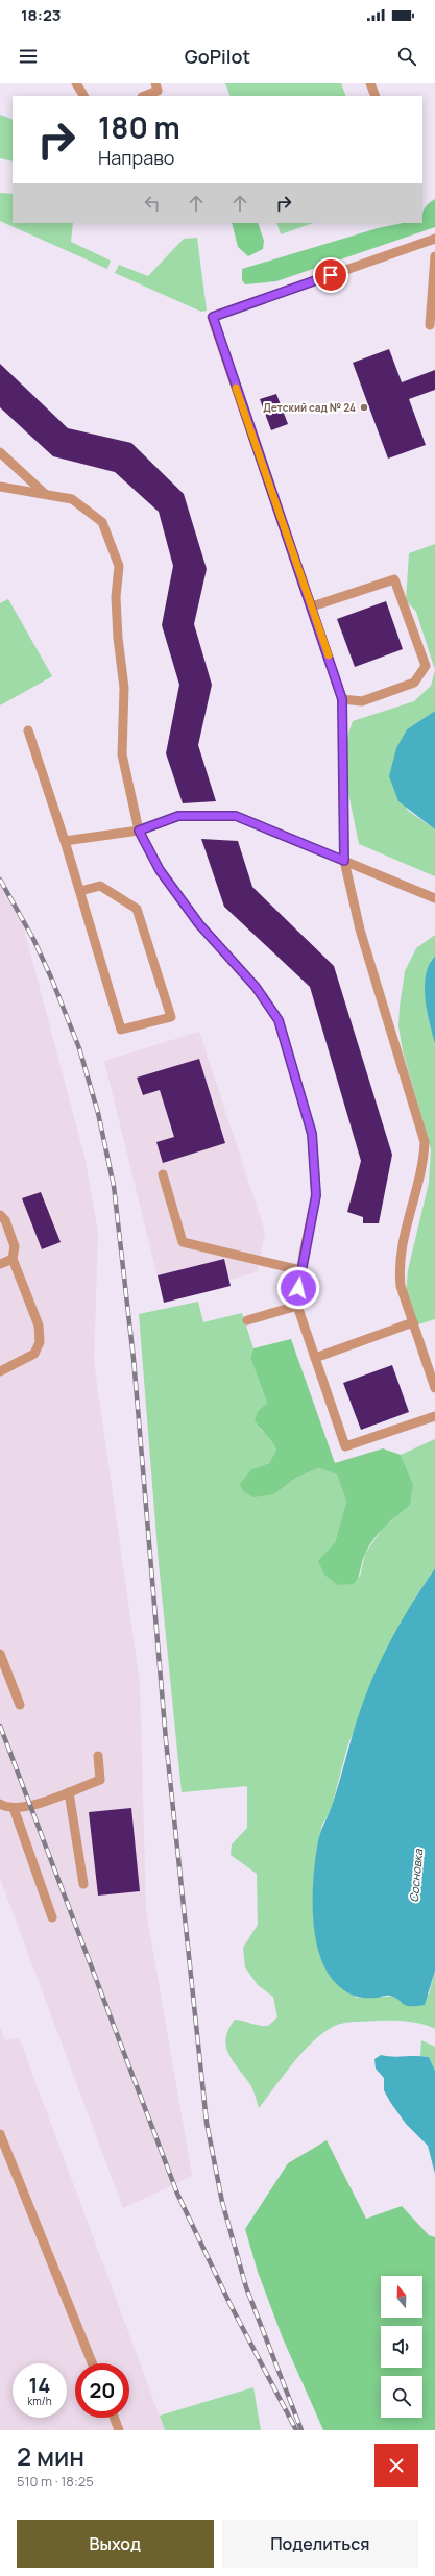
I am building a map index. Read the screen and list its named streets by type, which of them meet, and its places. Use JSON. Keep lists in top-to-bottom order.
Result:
{
  "water": ["Сосновка"],
  "places": ["Детский сад № 24"],
  "north": "top",
  "page": {
    "status": "18:23",
    "header": "GoPilot",
    "turn": ["180 m", "Направо"],
    "speed": "14 km/h",
    "limit": "20",
    "heading": ["2 мин", "510 m · 18:25"],
    "buttons": ["Выход", "Поделиться"]
  }
}
